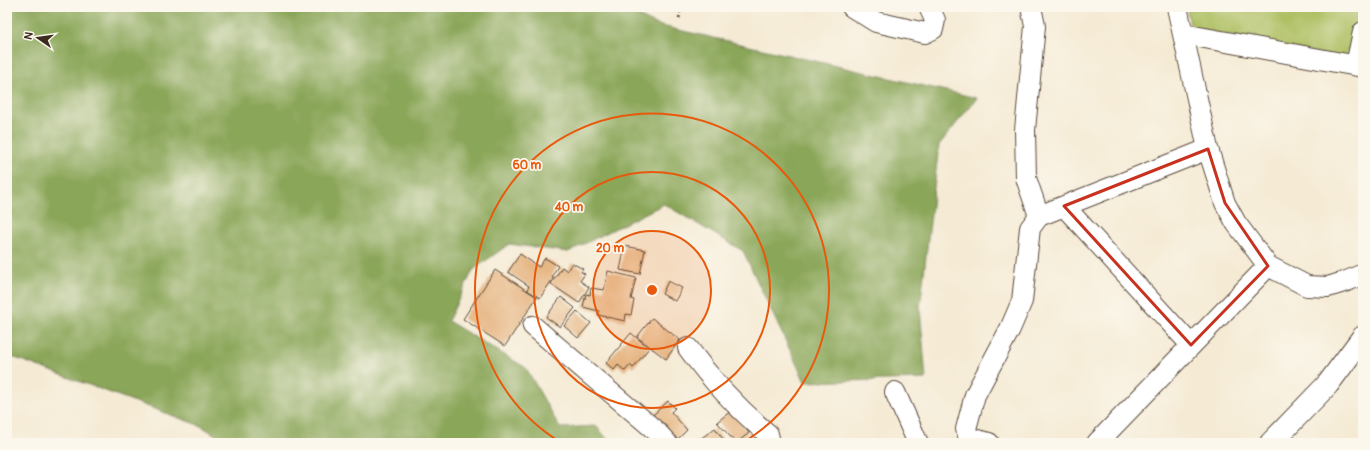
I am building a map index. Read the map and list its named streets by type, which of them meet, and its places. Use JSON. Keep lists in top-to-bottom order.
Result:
{
  "north": "left",
  "rings": ["60 m", "40 m", "20 m"]
}
